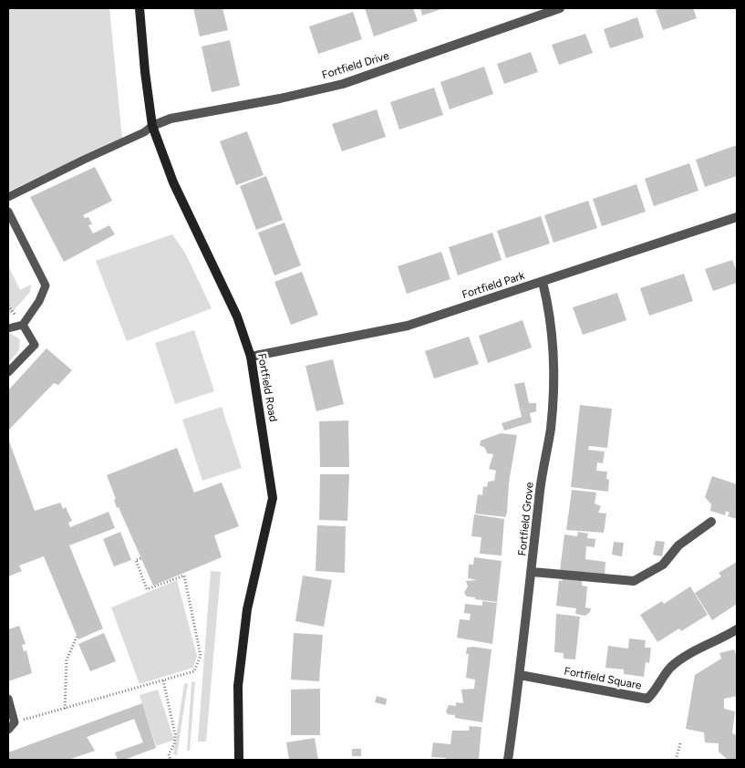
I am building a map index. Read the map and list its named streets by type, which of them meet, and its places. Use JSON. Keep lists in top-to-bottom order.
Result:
{
  "streets": {
    "street": [
      "Fortfield Drive",
      "Fortfield Park",
      "Fortfield Road",
      "Fortfield Grove",
      "Fortfield Square"
    ]
  },
  "crossings": [
    ["Fortfield Drive", "Fortfield Road"],
    ["Fortfield Park", "Fortfield Road"],
    ["Fortfield Park", "Fortfield Grove"],
    ["Fortfield Grove", "Fortfield Square"]
  ]
}
